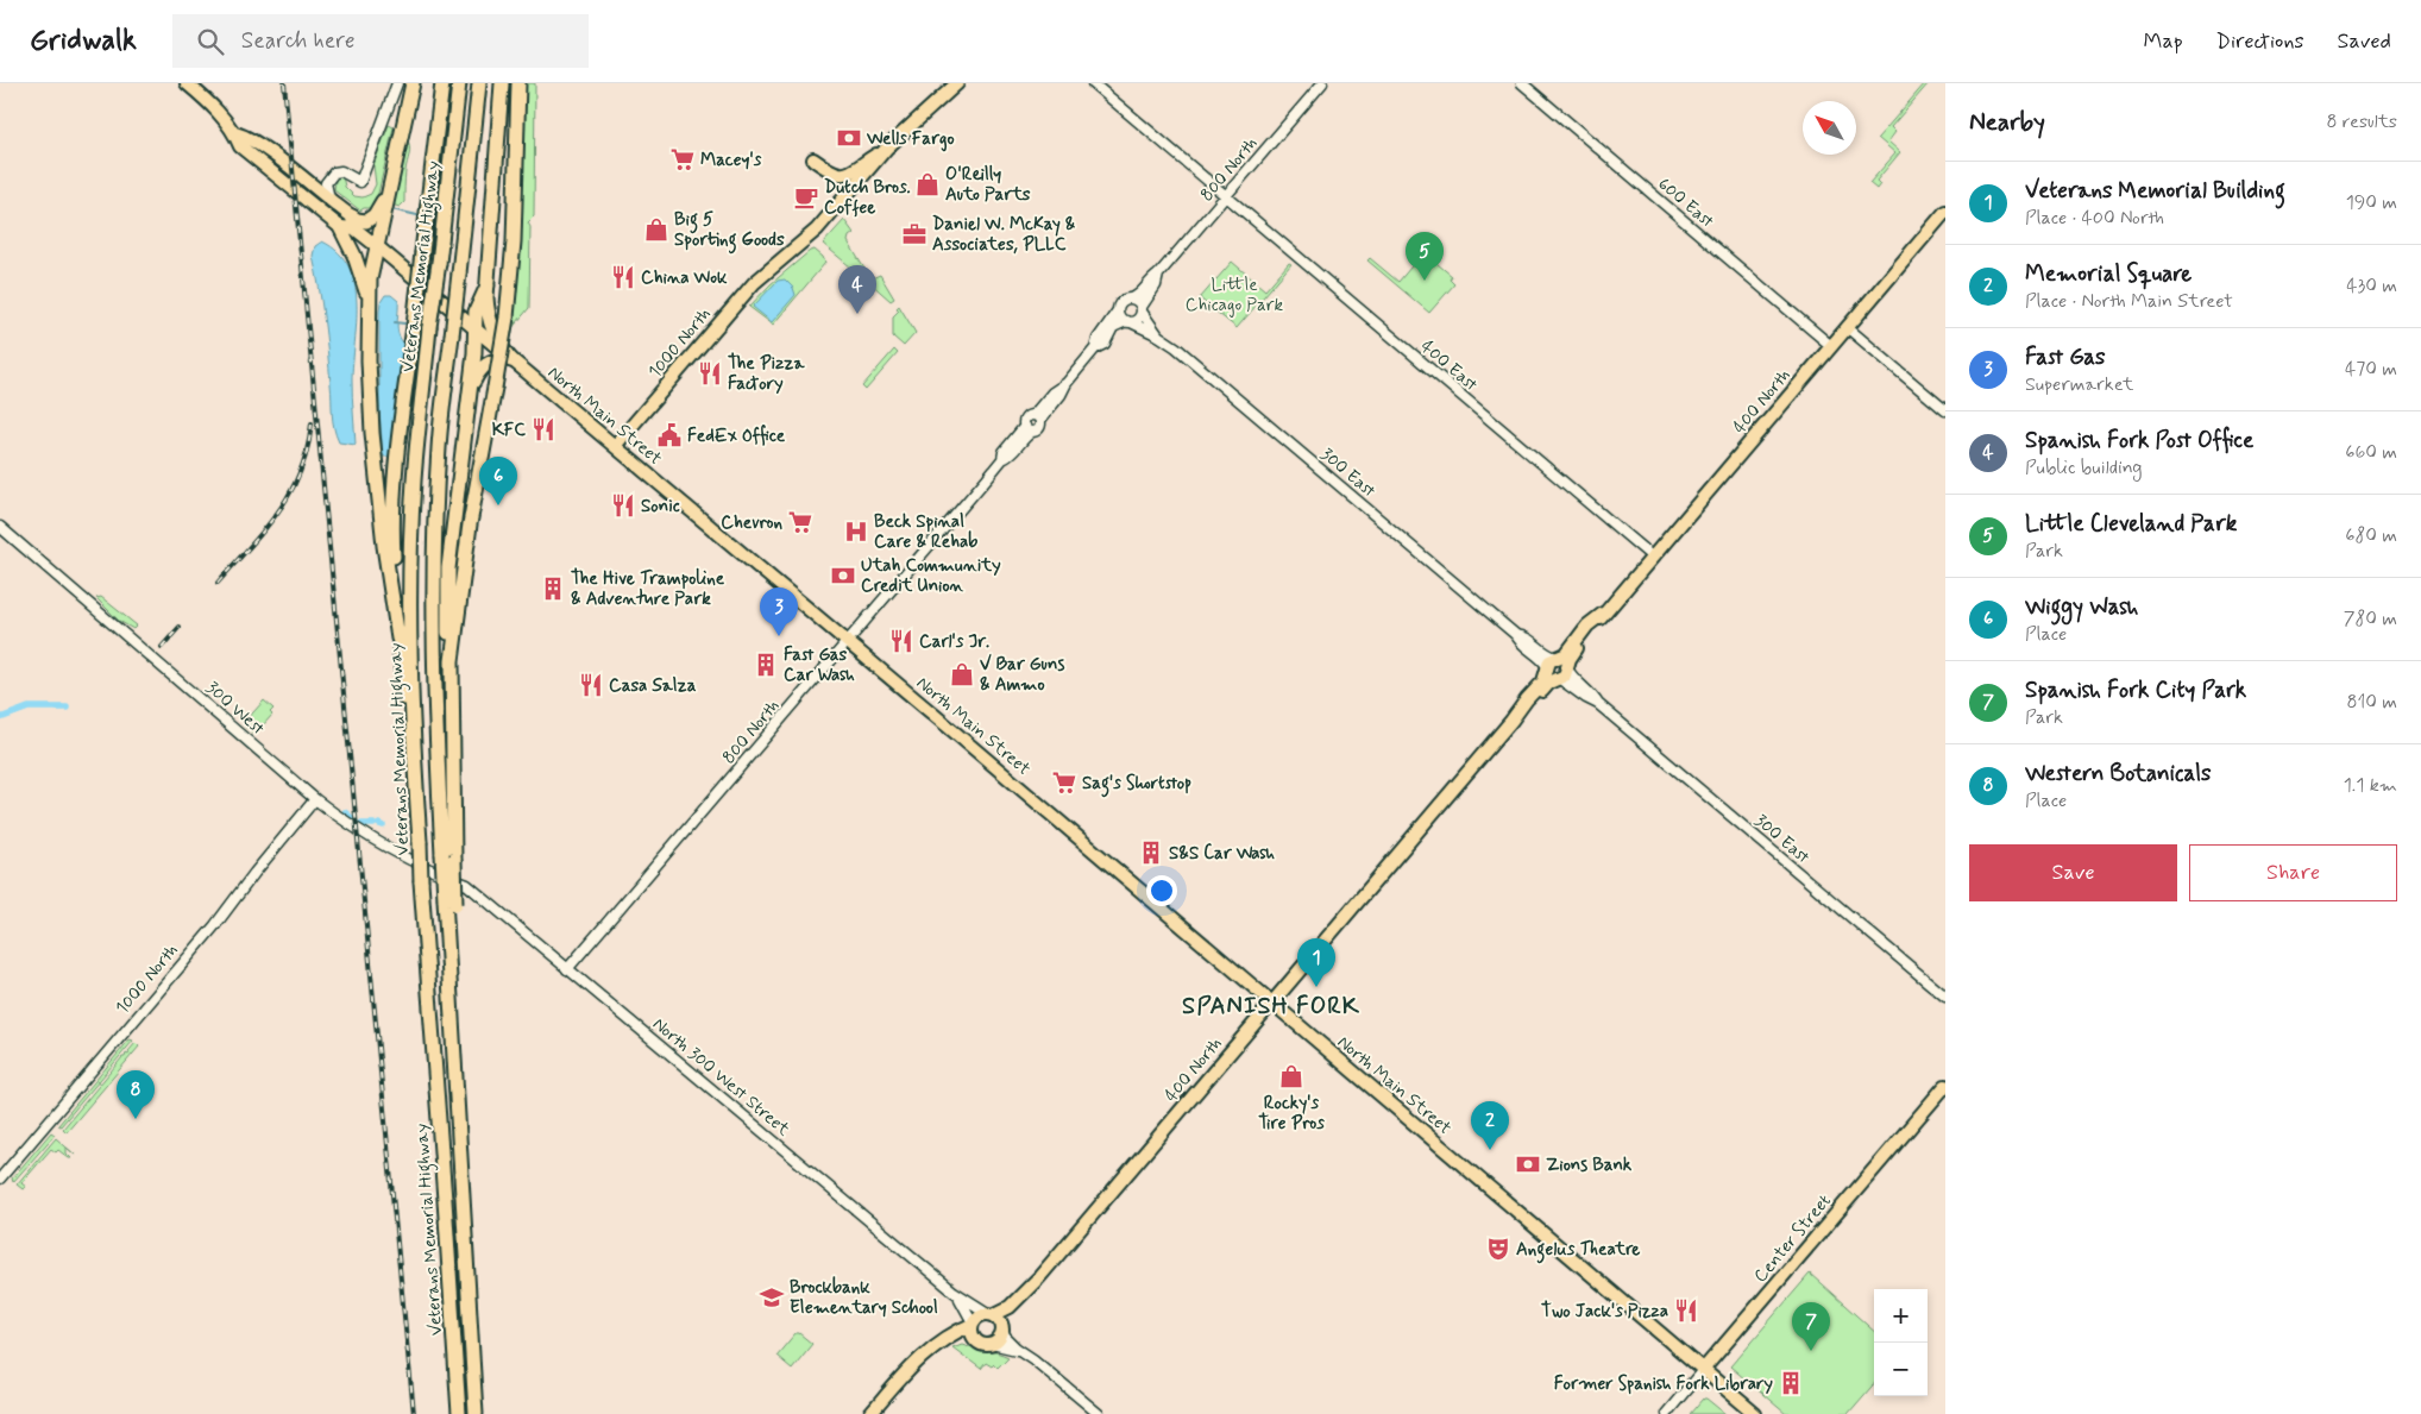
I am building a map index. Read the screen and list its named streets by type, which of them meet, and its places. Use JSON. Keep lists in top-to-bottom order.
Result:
{
  "streets": {
    "highway": ["Veterans Memorial Highway"],
    "main road": [
      "1000 North",
      "400 North",
      "North Main Street",
      "Center Street"
    ],
    "street": [
      "800 North",
      "600 East",
      "400 East",
      "300 East",
      "300 West",
      "North 300 West Street"
    ]
  },
  "crossings": [
    ["800 North", "400 East"],
    ["800 North", "North Main Street"],
    ["800 North", "300 East"],
    ["800 North", "North 300 West Street"],
    ["600 East", "400 North"],
    ["1000 North", "North Main Street"],
    ["1000 North", "300 West"],
    ["400 East", "400 North"],
    ["400 North", "North Main Street"],
    ["400 North", "300 East"],
    ["North Main Street", "Center Street"],
    ["300 West", "North 300 West Street"]
  ],
  "districts": ["SPANISH FORK"],
  "parks": ["Little Chicago Park"],
  "places": {
    "bank": ["Wells Fargo", "Utah Community Credit Union", "Zions Bank"],
    "supermarket": ["Macey's", "Chevron", "Sag's Shortstop"],
    "shop": [
      "O'Reilly Auto Parts",
      "Big 5 Sporting Goods",
      "V Bar Guns & Ammo",
      "Rocky's Tire Pros"
    ],
    "cafe": ["Dutch Bros. Coffee"],
    "office": ["Daniel W. McKay & Associates, PLLC"],
    "restaurant": [
      "China Wok",
      "The Pizza Factory",
      "KFC",
      "Sonic",
      "Carl's Jr.",
      "Casa Salza",
      "Two Jack's Pizza"
    ],
    "public building": ["FedEx Office"],
    "hospital": ["Beck Spinal Care & Rehab"],
    "building": [
      "The Hive Trampoline & Adventure Park",
      "Fast Gas Car Wash",
      "S&S Car Wash",
      "Former Spanish Fork Library"
    ],
    "theatre": ["Angelus Theatre"],
    "school or university": ["Brockbank Elementary School"]
  },
  "north": "top left",
  "page": {
    "header": "Gridwalk",
    "search": "Search here",
    "nav": ["Map", "Directions", "Saved"],
    "heading": ["Nearby", "8 results"],
    "list": [
      {
        "mark": "1",
        "name": "Veterans Memorial Building",
        "note": "Place · 400 North",
        "value": "190 m"
      },
      {
        "mark": "2",
        "name": "Memorial Square",
        "note": "Place · North Main Street",
        "value": "430 m"
      },
      {
        "mark": "3",
        "name": "Fast Gas",
        "note": "Supermarket",
        "value": "470 m"
      },
      {
        "mark": "4",
        "name": "Spanish Fork Post Office",
        "note": "Public building",
        "value": "660 m"
      },
      {
        "mark": "5",
        "name": "Little Cleveland Park",
        "note": "Park",
        "value": "680 m"
      },
      {
        "mark": "6",
        "name": "Wiggy Wash",
        "note": "Place",
        "value": "780 m"
      },
      {
        "mark": "7",
        "name": "Spanish Fork City Park",
        "note": "Park",
        "value": "810 m"
      },
      {
        "mark": "8",
        "name": "Western Botanicals",
        "note": "Place",
        "value": "1.1 km"
      }
    ],
    "pins": [
      "5",
      "4",
      "6",
      "3",
      "1",
      "8",
      "2",
      "7"
    ],
    "buttons": ["Save", "Share"],
    "map_buttons": ["+", "−"]
  }
}
